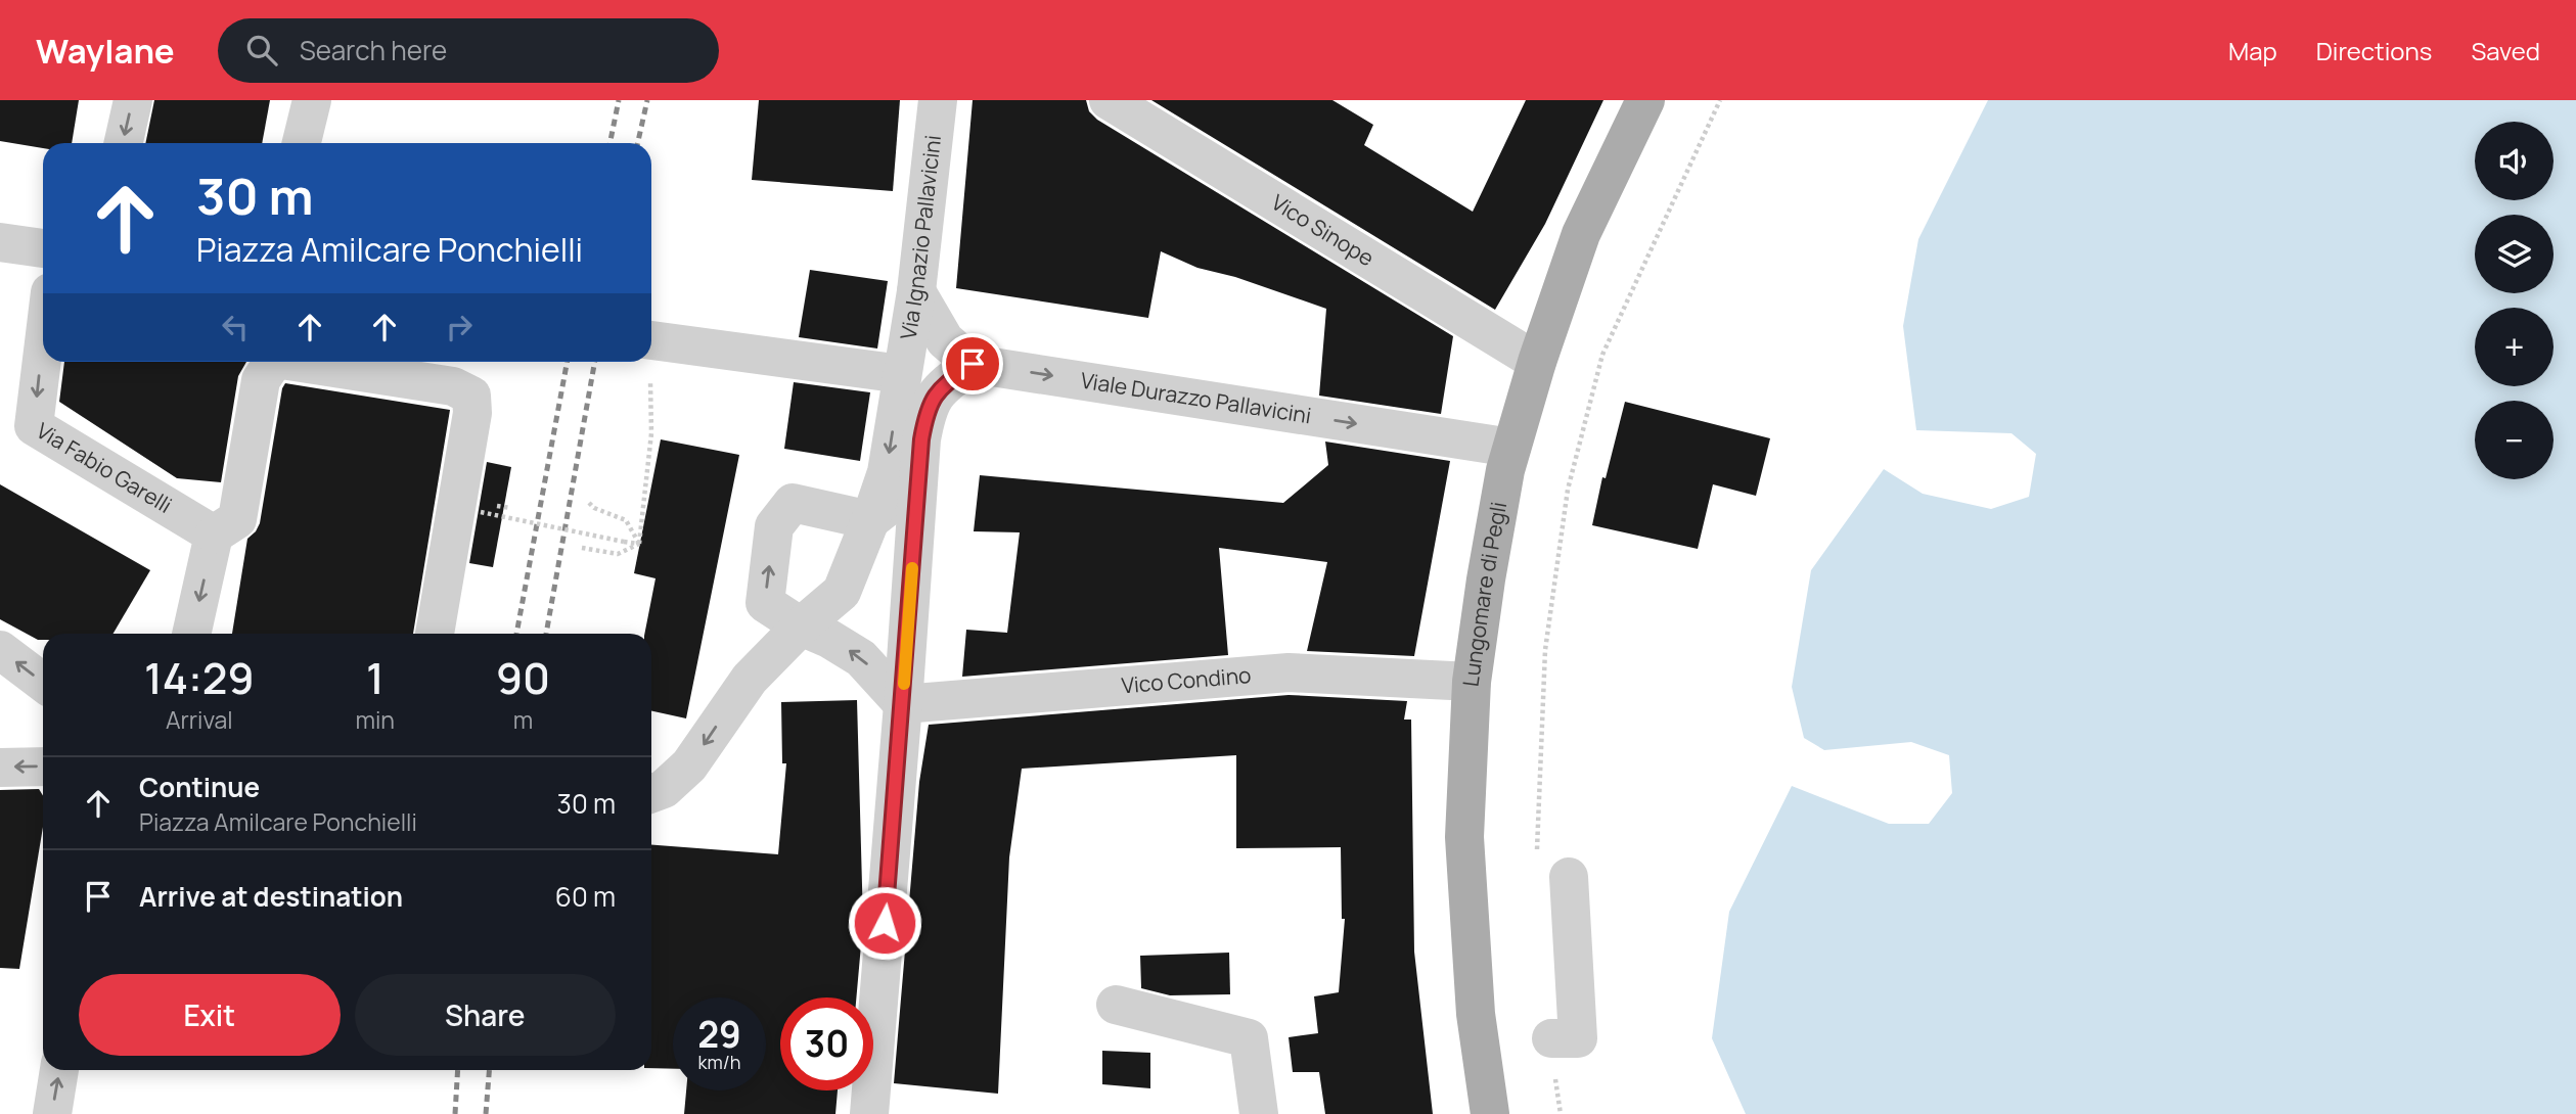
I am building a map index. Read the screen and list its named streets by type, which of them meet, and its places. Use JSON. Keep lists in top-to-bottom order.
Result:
{
  "streets": {
    "main road": ["Lungomare di Pegli"],
    "street": [
      "Vico Sinope",
      "Via Ignazio Pallavicini",
      "Viale Durazzo Pallavicini",
      "Via Fabio Garelli",
      "Vico Condino"
    ]
  },
  "crossings": [
    ["Vico Sinope", "Lungomare di Pegli"],
    ["Viale Durazzo Pallavicini", "Lungomare di Pegli"],
    ["Lungomare di Pegli", "Vico Condino"]
  ],
  "one_way": ["Viale Durazzo Pallavicini", "Via Fabio Garelli"],
  "page": {
    "header": "Waylane",
    "search": "Search here",
    "nav": ["Map", "Directions", "Saved"],
    "map_buttons": ["+", "−"],
    "turn": ["30 m", "Piazza Amilcare Ponchielli"],
    "eta": [
      "14:29",
      "Arrival",
      "1",
      "min",
      "90",
      "m"
    ],
    "list": [
      {
        "name": "Continue",
        "note": "Piazza Amilcare Ponchielli",
        "value": "30 m"
      },
      {
        "name": "Arrive at destination",
        "value": "60 m"
      }
    ],
    "buttons": ["Exit", "Share"],
    "speed": "29 km/h",
    "limit": "30"
  }
}
